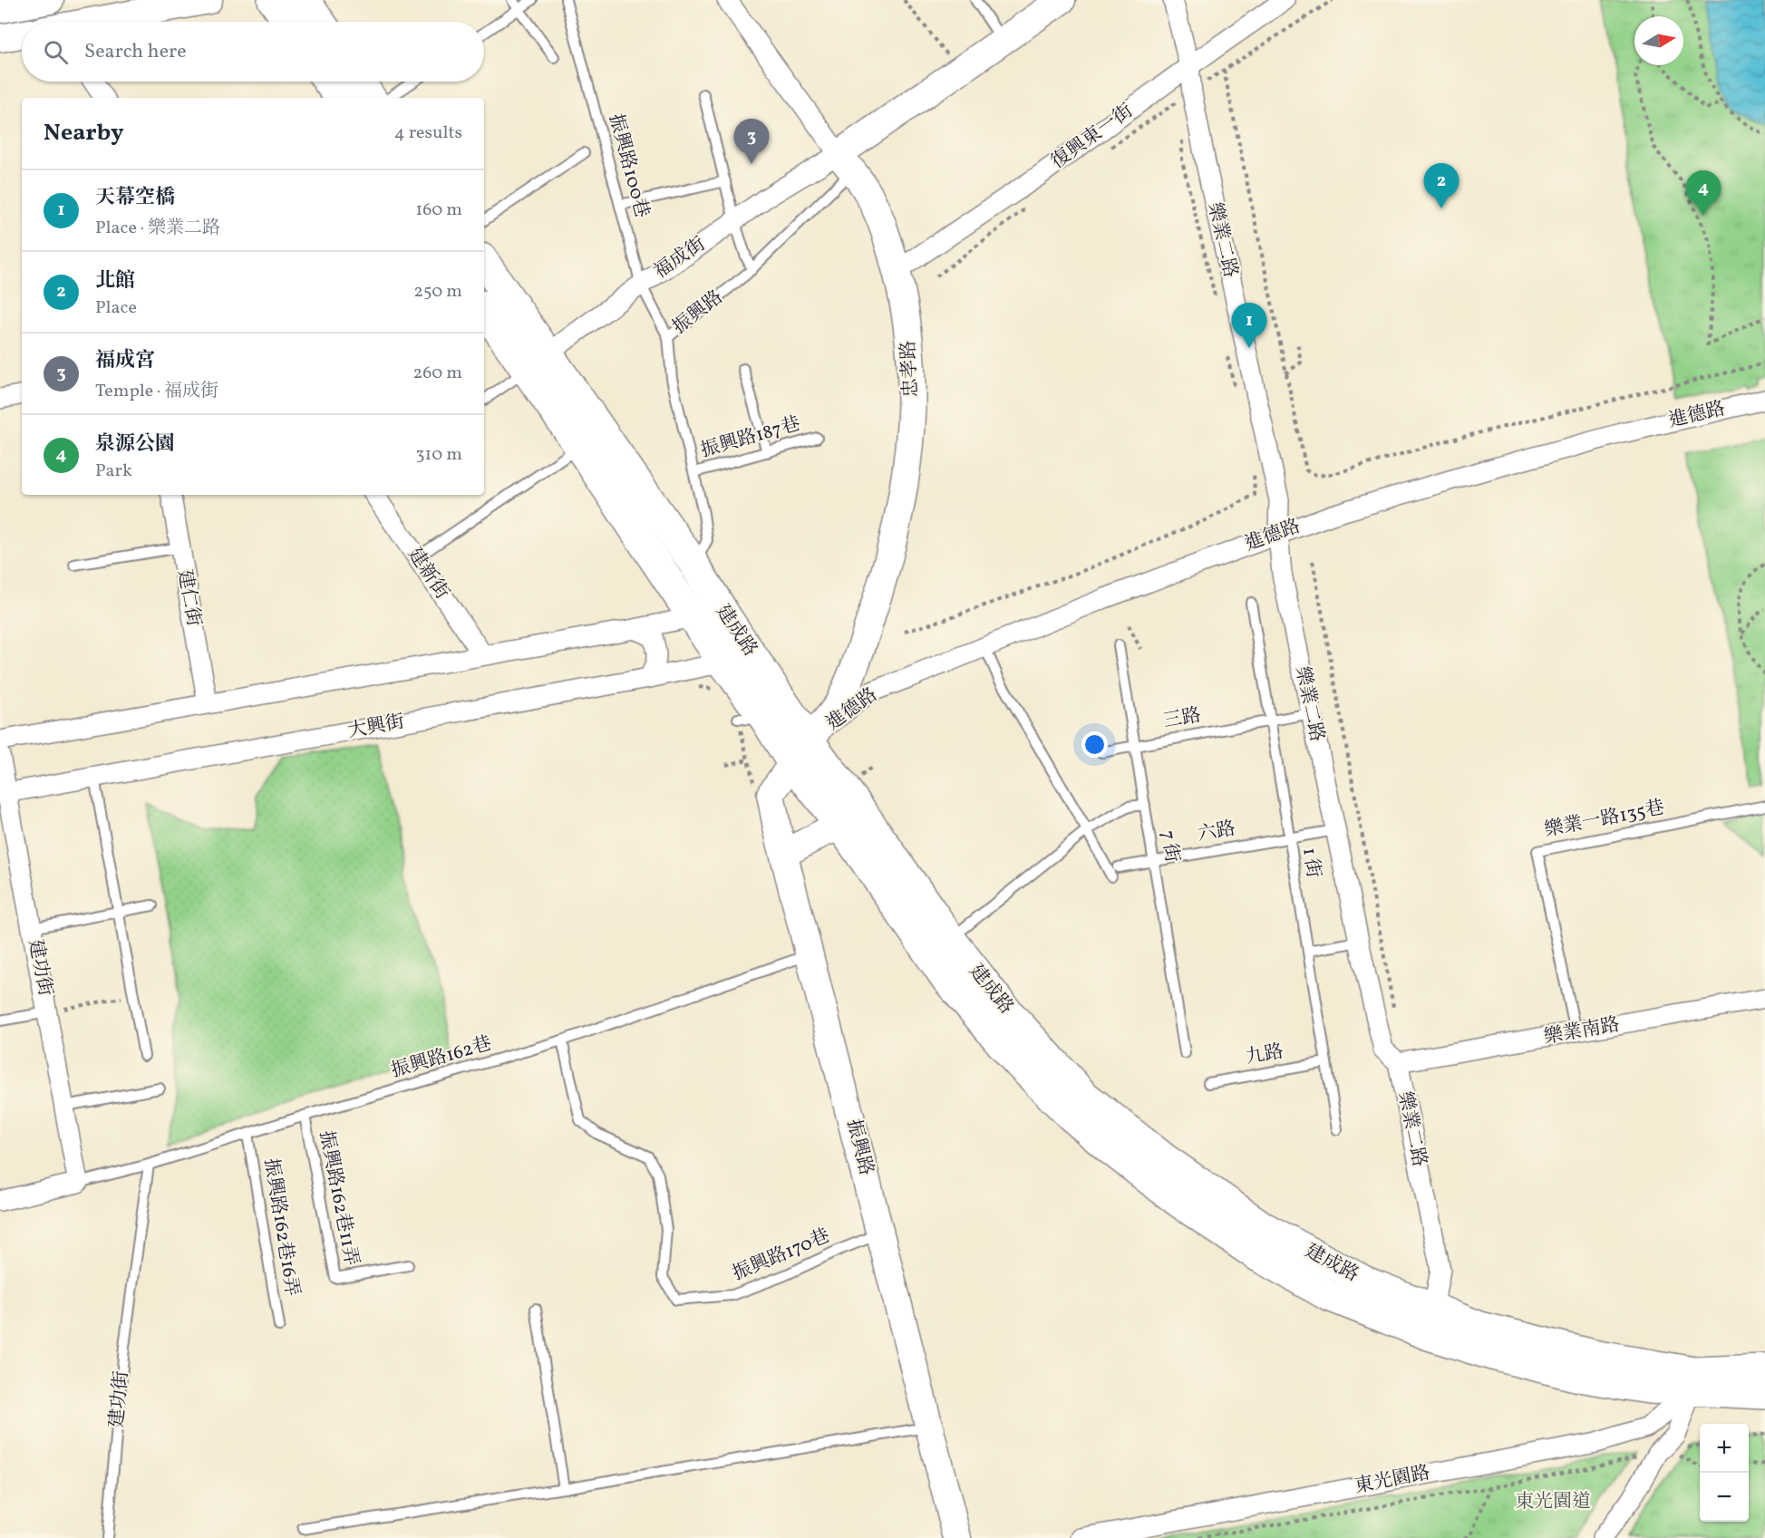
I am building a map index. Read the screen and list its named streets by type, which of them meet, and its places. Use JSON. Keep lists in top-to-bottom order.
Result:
{
  "streets": {
    "main road": ["振興路", "忠孝路", "建成路"],
    "street": [
      "復興東一街",
      "樂業二路",
      "福成街",
      "進德路",
      "建新街",
      "建仁街",
      "大興街",
      "建功街",
      "樂業南路",
      "東光園路"
    ],
    "lane": [
      "振興路100巷",
      "振興路187巷",
      "三路",
      "樂業一路135巷",
      "六路",
      "7 街",
      "1 街",
      "九路",
      "振興路162巷",
      "振興路162巷11弄",
      "振興路162巷16弄",
      "振興路170巷"
    ]
  },
  "crossings": [
    ["復興東一街", "樂業二路"],
    ["復興東一街", "忠孝路"],
    ["振興路100巷", "福成街"],
    ["振興路100巷", "振興路"],
    ["樂業二路", "進德路"],
    ["樂業二路", "建成路"],
    ["樂業二路", "三路"],
    ["樂業二路", "六路"],
    ["樂業二路", "樂業南路"],
    ["福成街", "振興路"],
    ["福成街", "忠孝路"],
    ["福成街", "建成路"],
    ["振興路", "忠孝路"],
    ["振興路", "進德路"],
    ["振興路", "振興路187巷"],
    ["振興路", "建成路"],
    ["振興路", "振興路162巷"],
    ["振興路", "振興路170巷"],
    ["忠孝路", "進德路"],
    ["忠孝路", "建成路"],
    ["進德路", "建成路"],
    ["建成路", "大興街"],
    ["建成路", "東光園路"],
    ["三路", "7 街"],
    ["三路", "1 街"],
    ["大興街", "建功街"],
    ["樂業一路135巷", "樂業南路"],
    ["六路", "7 街"],
    ["六路", "1 街"],
    ["1 街", "九路"],
    ["建功街", "振興路162巷"],
    ["振興路162巷", "振興路162巷11弄"],
    ["振興路162巷", "振興路162巷16弄"],
    ["振興路162巷", "振興路170巷"]
  ],
  "parks": ["東光園道"],
  "north": "right",
  "page": {
    "search": "Search here",
    "heading": ["Nearby", "4 results"],
    "pins": [
      "3",
      "2",
      "4",
      "1"
    ],
    "list": [
      {
        "mark": "1",
        "name": "天幕空橋",
        "note": "Place · 樂業二路",
        "value": "160 m"
      },
      {
        "mark": "2",
        "name": "北館",
        "note": "Place",
        "value": "250 m"
      },
      {
        "mark": "3",
        "name": "福成宮",
        "note": "Temple · 福成街",
        "value": "260 m"
      },
      {
        "mark": "4",
        "name": "泉源公園",
        "note": "Park",
        "value": "310 m"
      }
    ],
    "map_buttons": ["+", "−"]
  }
}
